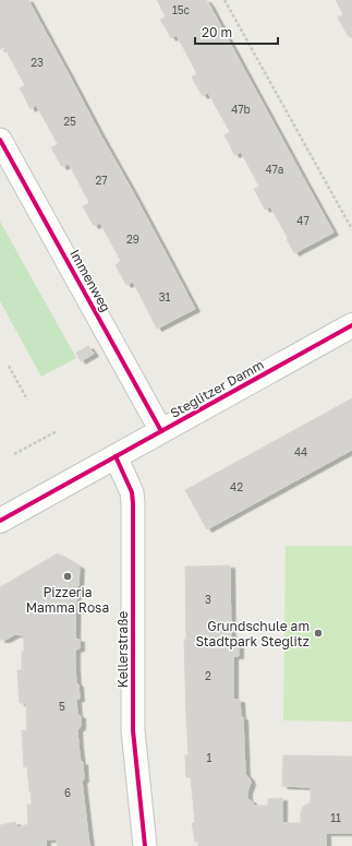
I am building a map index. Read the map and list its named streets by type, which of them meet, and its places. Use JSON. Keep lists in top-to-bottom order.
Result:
{
  "streets": {
    "main road": ["Steglitzer Damm"],
    "street": ["Immenweg", "Kellerstraße"]
  },
  "crossings": [
    ["Immenweg", "Steglitzer Damm"],
    ["Steglitzer Damm", "Kellerstraße"]
  ],
  "places": ["Pizzeria Mamma Rosa", "Grundschule am Stadtpark Steglitz"],
  "house_numbers": [
    "15c",
    "23",
    "47b",
    "25",
    "47a",
    "27",
    "47",
    "29",
    "31",
    "44",
    "42",
    "3",
    "2",
    "5",
    "1",
    "6",
    "11"
  ],
  "scale_bar": "20 m"
}
